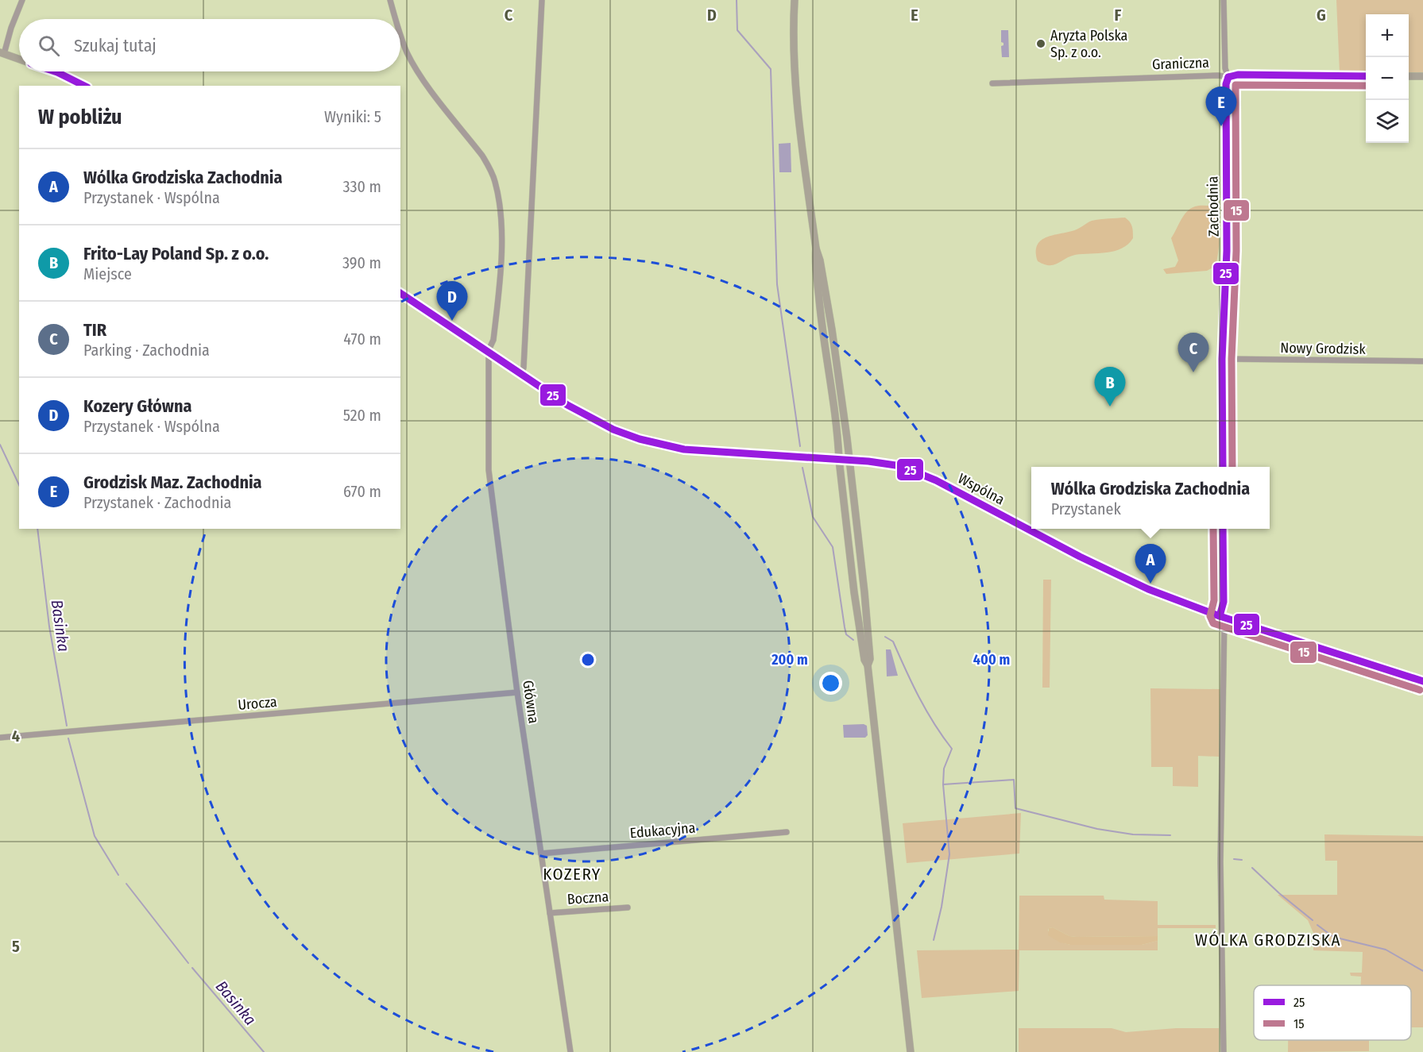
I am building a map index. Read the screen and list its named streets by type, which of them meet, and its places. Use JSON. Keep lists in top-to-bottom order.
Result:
{
  "streets": {
    "street": [
      "Graniczna",
      "Zachodnia",
      "Nowy Grodzisk",
      "Wspólna",
      "Główna",
      "Urocza",
      "Edukacyjna",
      "Boczna"
    ]
  },
  "crossings": [
    ["Graniczna", "Zachodnia"],
    ["Zachodnia", "Nowy Grodzisk"],
    ["Wspólna", "Główna"],
    ["Główna", "Urocza"],
    ["Główna", "Edukacyjna"],
    ["Główna", "Boczna"]
  ],
  "districts": ["KOZERY", "WÓLKA GRODZISKA"],
  "water": ["Basinka"],
  "places": ["Aryzta Polska Sp. z o.o."],
  "lines": ["transit line 25", "transit line 15"],
  "legend": ["25", "15"],
  "page": {
    "map_buttons": ["+", "−"],
    "search": "Szukaj tutaj",
    "heading": ["W pobliżu", "Wyniki: 5"],
    "pins": [
      "E",
      "D",
      "C",
      "B",
      "A"
    ],
    "list": [
      {
        "mark": "A",
        "name": "Wólka Grodziska Zachodnia",
        "note": "Przystanek · Wspólna",
        "value": "330 m"
      },
      {
        "mark": "B",
        "name": "Frito-Lay Poland Sp. z o.o.",
        "note": "Miejsce",
        "value": "390 m"
      },
      {
        "mark": "C",
        "name": "TIR",
        "note": "Parking · Zachodnia",
        "value": "470 m"
      },
      {
        "mark": "D",
        "name": "Kozery Główna",
        "note": "Przystanek · Wspólna",
        "value": "520 m"
      },
      {
        "mark": "E",
        "name": "Grodzisk Maz. Zachodnia",
        "note": "Przystanek · Zachodnia",
        "value": "670 m"
      }
    ],
    "popup": ["Wólka Grodziska Zachodnia", "Przystanek"]
  },
  "grid": {
    "columns": [
      "C",
      "D",
      "E",
      "F",
      "G"
    ],
    "rows": ["4", "5"]
  },
  "rings": ["200 m", "400 m"]
}
